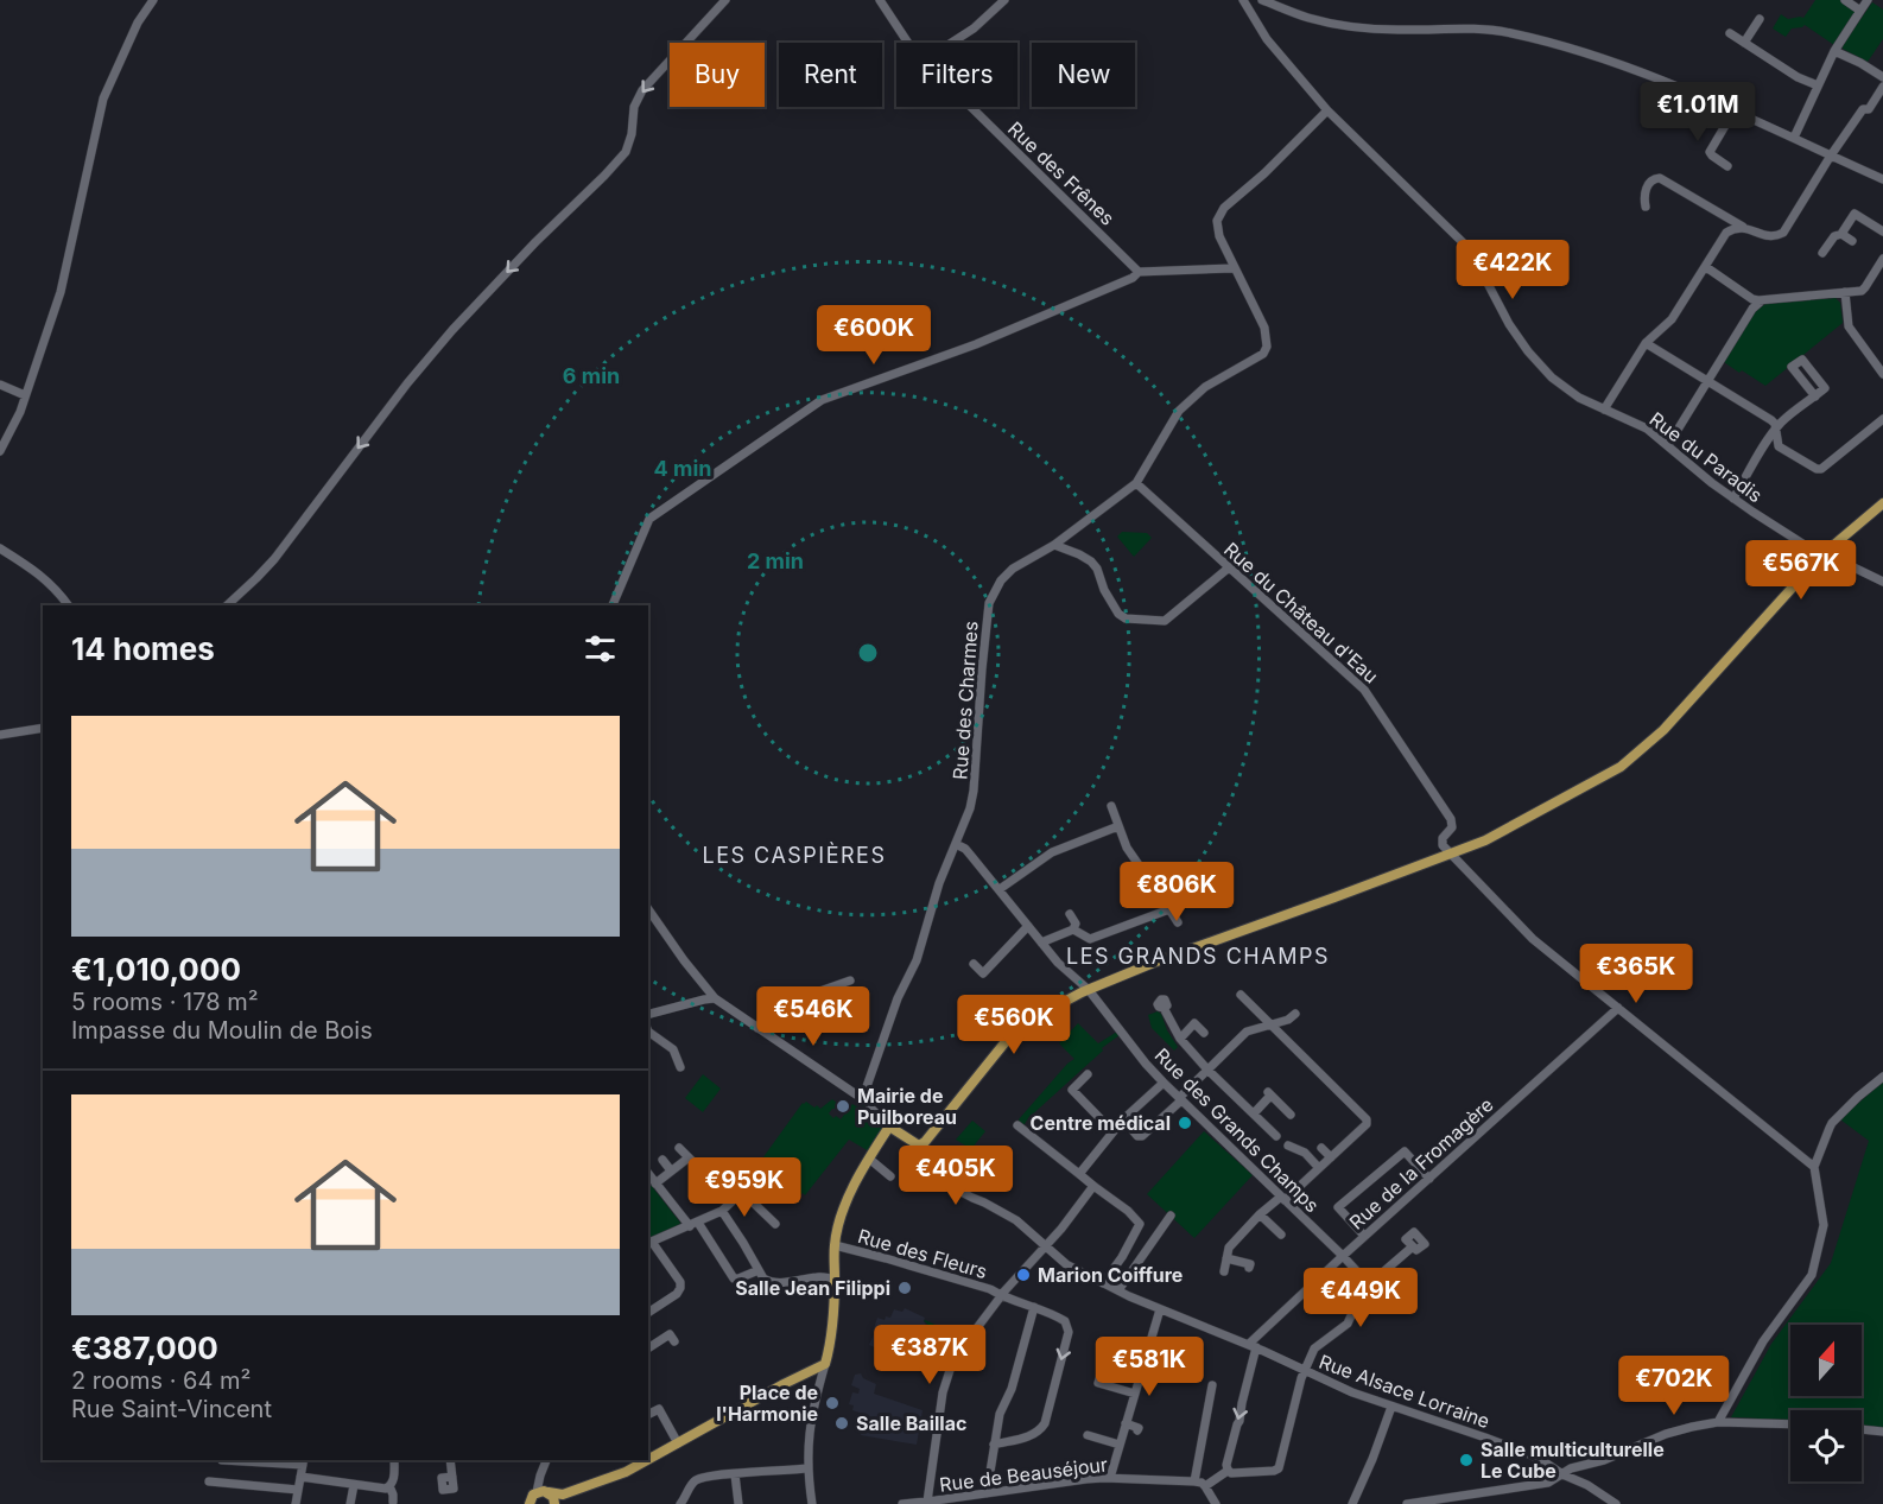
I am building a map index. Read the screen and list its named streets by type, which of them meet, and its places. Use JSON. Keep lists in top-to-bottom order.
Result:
{
  "streets": {
    "street": [
      "Rue des Frênes",
      "Rue du Paradis",
      "Rue du Château d'Eau",
      "Rue des Charmes",
      "Rue des Grands Champs",
      "Rue de la Fromagère",
      "Rue des Fleurs",
      "Rue Alsace Lorraine",
      "Rue de Beauséjour"
    ]
  },
  "crossings": [
    ["Rue du Château d'Eau", "Rue des Charmes"],
    ["Rue des Charmes", "Rue des Grands Champs"],
    ["Rue des Grands Champs", "Rue de la Fromagère"],
    ["Rue de la Fromagère", "Rue Alsace Lorraine"]
  ],
  "districts": ["LES CASPIÈRES", "LES GRANDS CHAMPS"],
  "places": [
    "Mairie de Puilboreau",
    "Centre médical",
    "Marion Coiffure",
    "Salle Jean Filippi",
    "Place de l'Harmonie",
    "Salle Baillac",
    "Salle multiculturelle Le Cube"
  ],
  "north": "top",
  "page": {
    "chip": [
      "Buy",
      "Rent",
      "Filters",
      "New"
    ],
    "price": [
      "€1.01M",
      "€422K",
      "€600K",
      "€567K",
      "€806K",
      "€365K",
      "€546K",
      "€560K",
      "€405K",
      "€959K",
      "€449K",
      "€387K",
      "€581K",
      "€702K"
    ],
    "heading": "14 homes",
    "list": [
      {
        "name": "€1,010,000",
        "note": "5 rooms · 178 m² · Impasse du Moulin de Bois"
      },
      {
        "name": "€387,000",
        "note": "2 rooms · 64 m² · Rue Saint-Vincent"
      }
    ]
  },
  "rings": ["6 min", "4 min", "2 min"]
}
